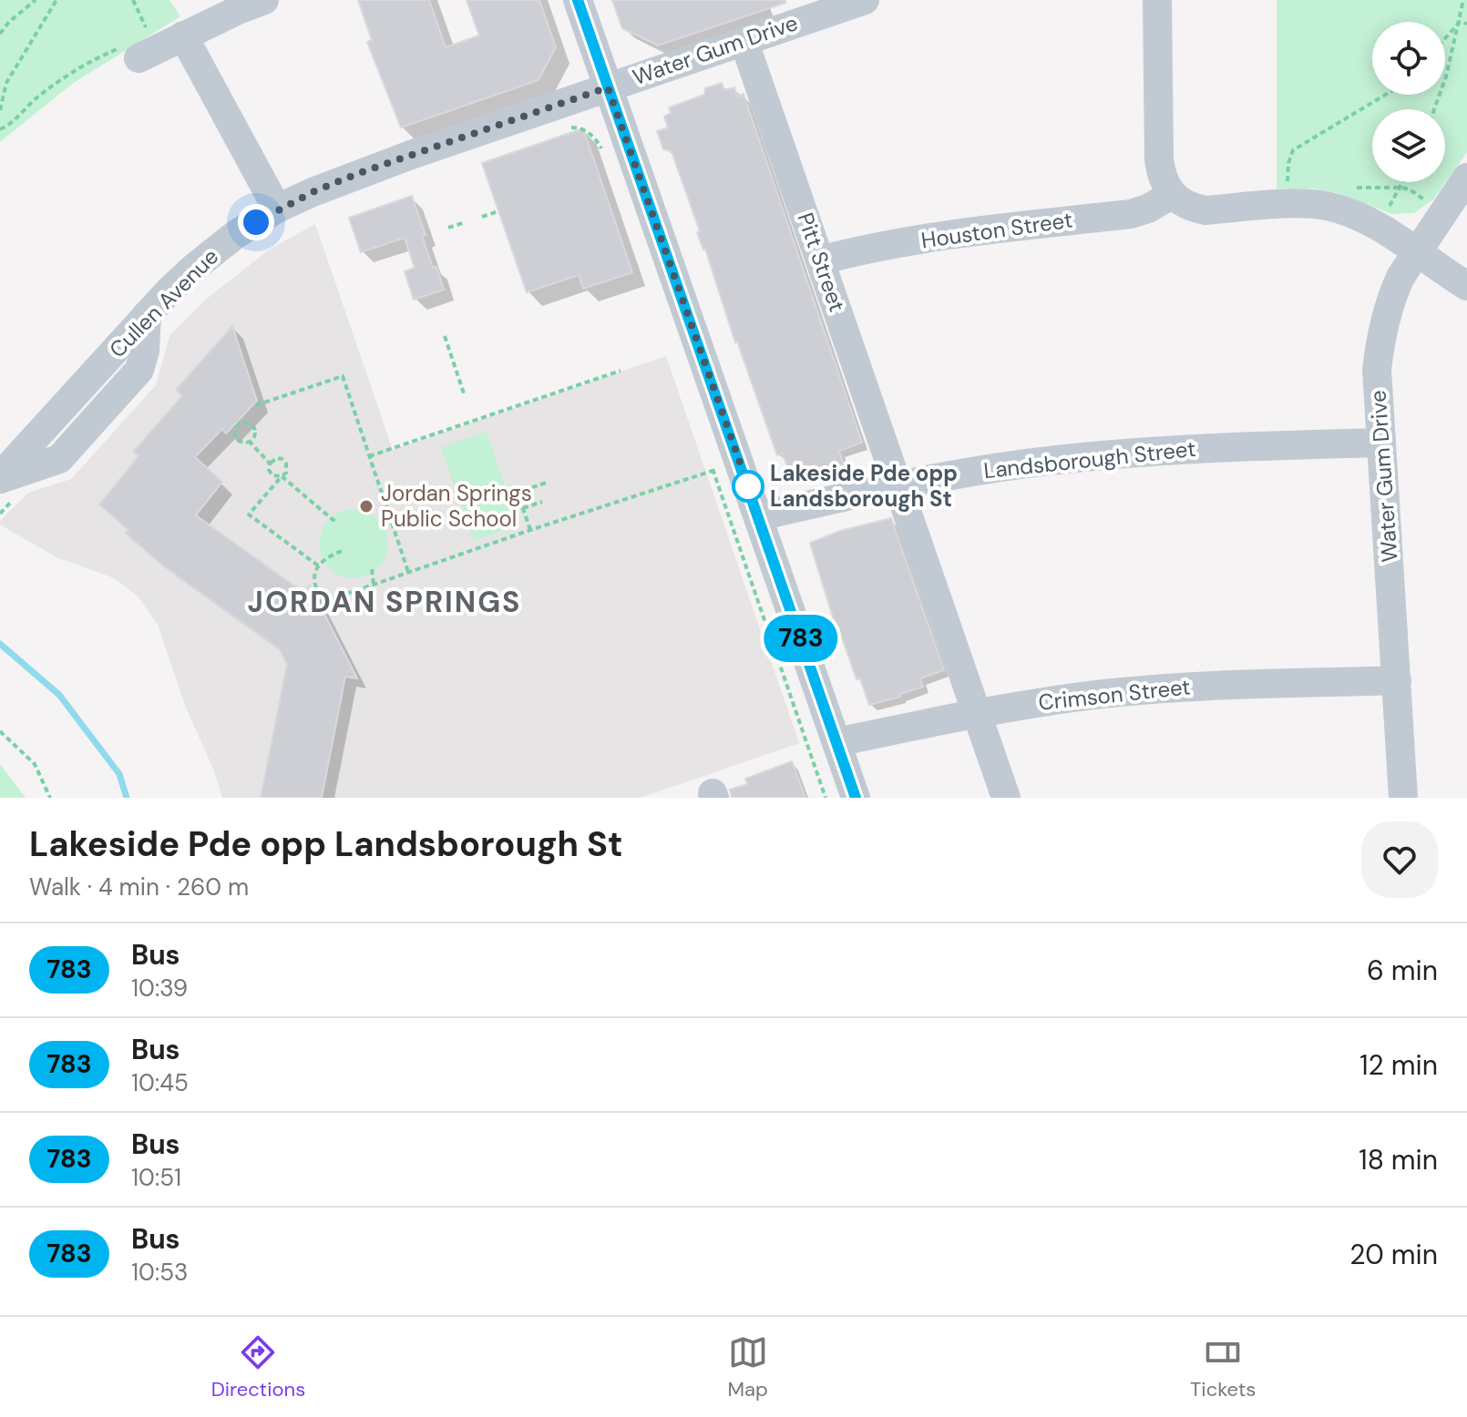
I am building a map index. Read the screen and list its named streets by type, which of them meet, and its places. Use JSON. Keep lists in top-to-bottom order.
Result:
{
  "streets": {
    "street": [
      "Water Gum Drive",
      "Houston Street",
      "Pitt Street",
      "Cullen Avenue",
      "Landsborough Street",
      "Crimson Street"
    ]
  },
  "crossings": [
    ["Water Gum Drive", "Pitt Street"],
    ["Water Gum Drive", "Cullen Avenue"],
    ["Water Gum Drive", "Landsborough Street"],
    ["Water Gum Drive", "Crimson Street"],
    ["Houston Street", "Pitt Street"],
    ["Pitt Street", "Landsborough Street"],
    ["Pitt Street", "Crimson Street"]
  ],
  "districts": ["JORDAN SPRINGS"],
  "places": ["Lakeside Pde opp Landsborough St", "Jordan Springs Public School"],
  "lines": ["bus line 783"],
  "page": {
    "on_map": "783",
    "heading": ["Lakeside Pde opp Landsborough St", "Walk · 4 min · 260 m"],
    "list": [
      {
        "mark": "783",
        "name": "Bus",
        "note": "10:39",
        "value": "6 min"
      },
      {
        "mark": "783",
        "name": "Bus",
        "note": "10:45",
        "value": "12 min"
      },
      {
        "mark": "783",
        "name": "Bus",
        "note": "10:51",
        "value": "18 min"
      },
      {
        "mark": "783",
        "name": "Bus",
        "note": "10:53",
        "value": "20 min"
      }
    ],
    "tabs": ["Directions", "Map", "Tickets"]
  }
}
